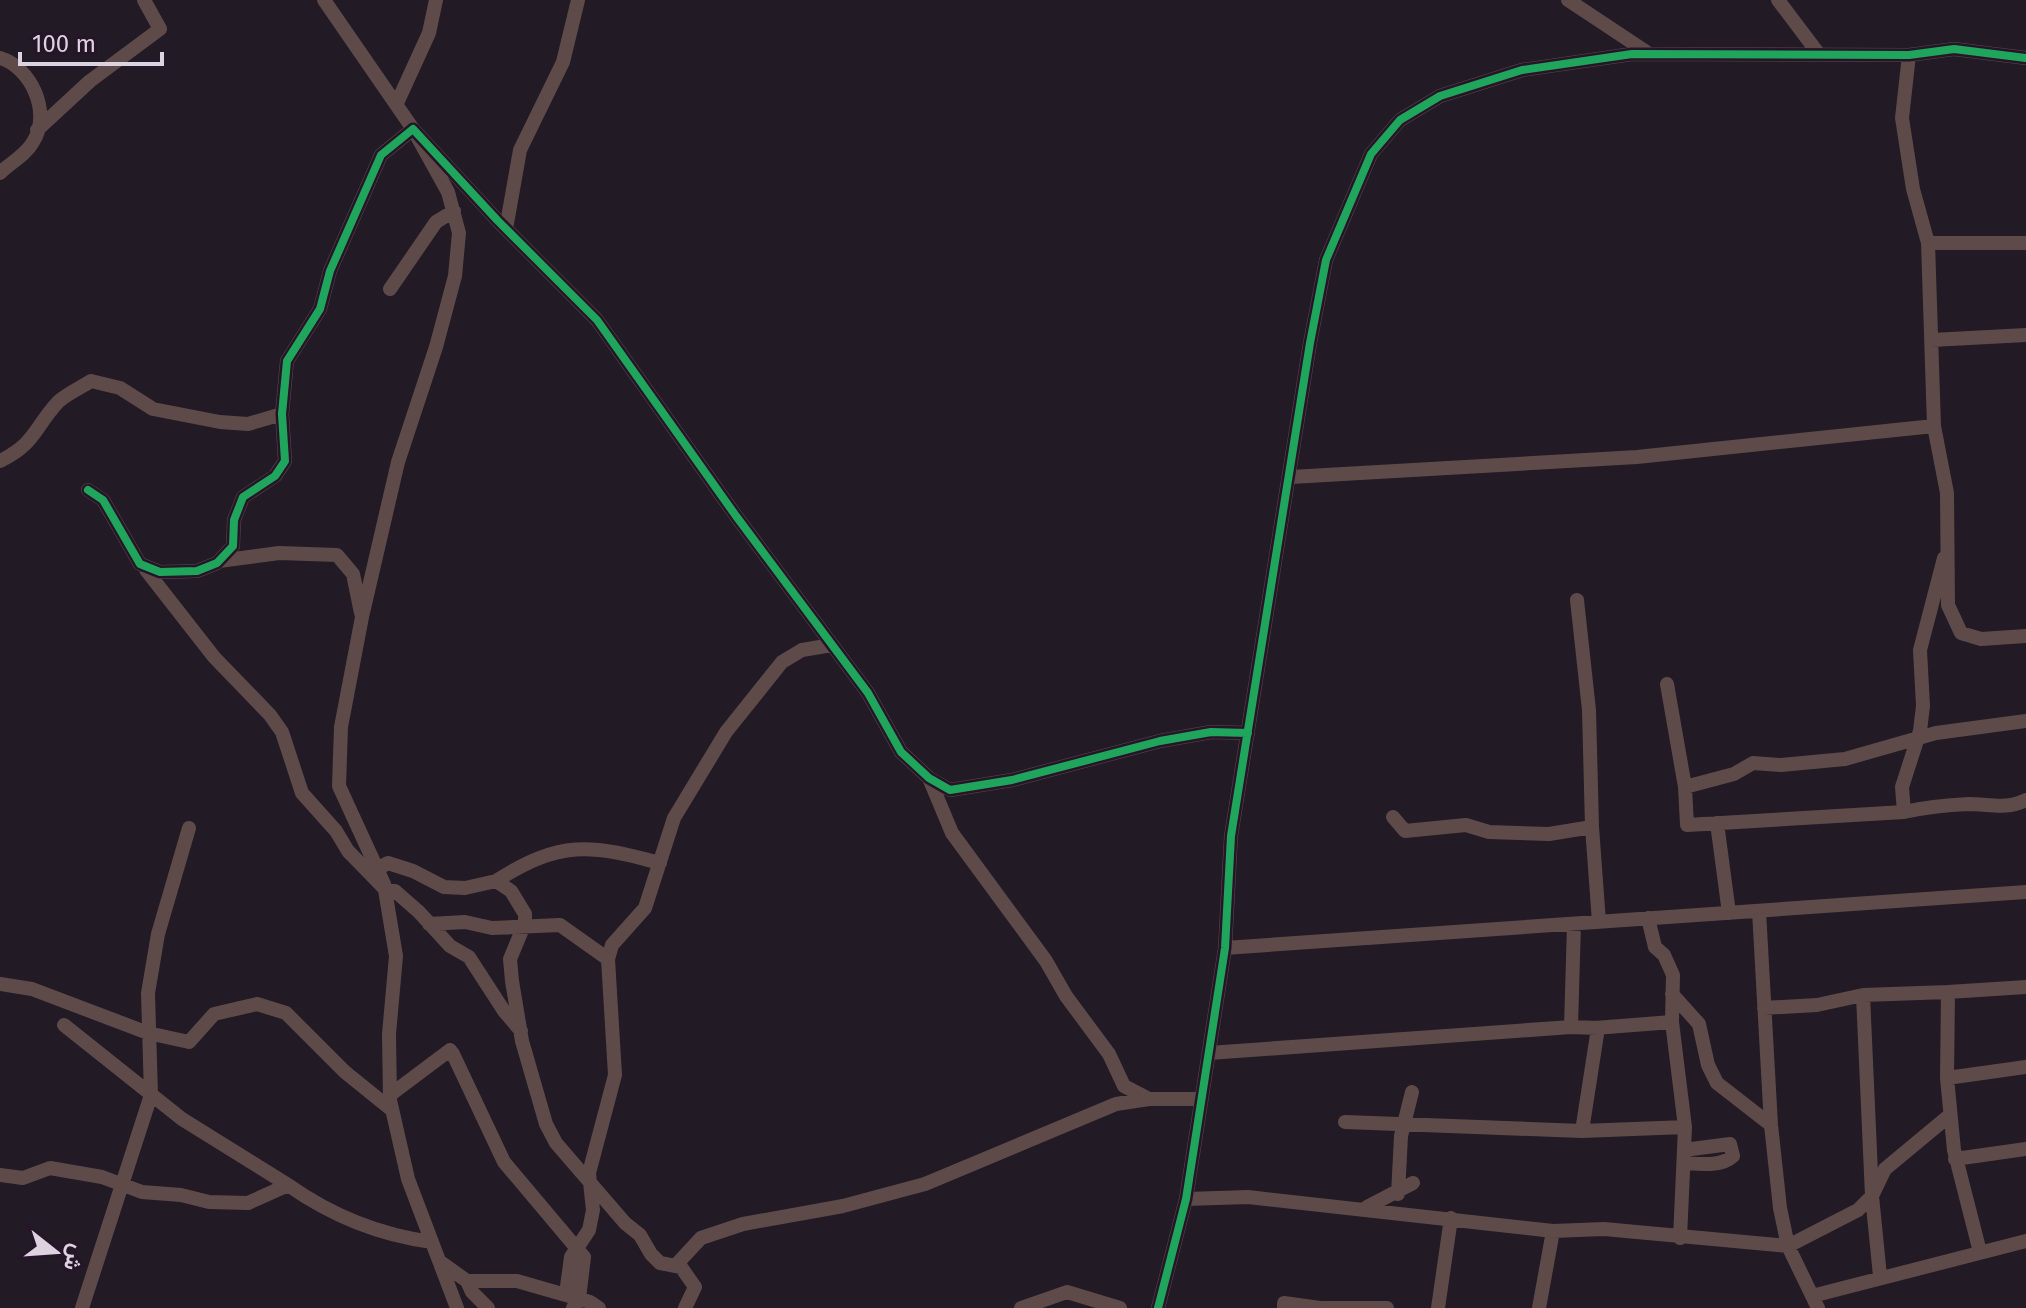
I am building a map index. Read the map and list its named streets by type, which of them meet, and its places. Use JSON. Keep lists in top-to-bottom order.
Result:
{
  "scale_bar": "100 m",
  "north": "right"
}
